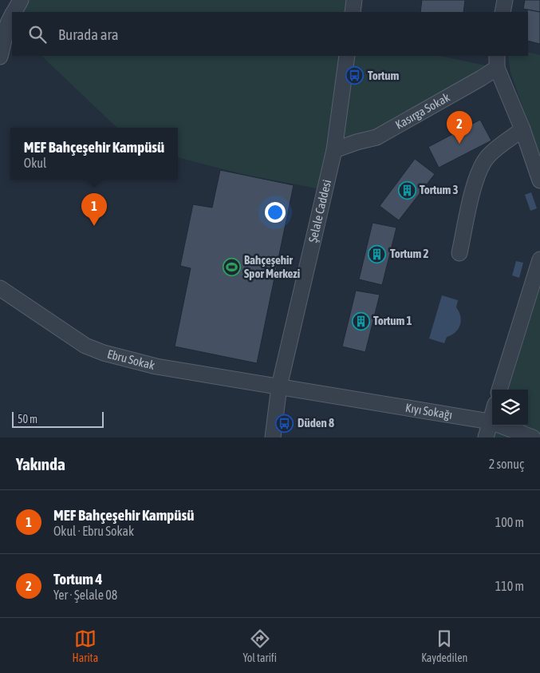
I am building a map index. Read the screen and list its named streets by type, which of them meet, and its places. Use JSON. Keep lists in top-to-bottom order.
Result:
{
  "streets": {
    "street": [
      "Kasırga Sokak",
      "Şelale Caddesi",
      "Ebru Sokak",
      "Kıyı Sokağı"
    ]
  },
  "crossings": [
    ["Kasırga Sokak", "Şelale Caddesi"],
    ["Şelale Caddesi", "Ebru Sokak"],
    ["Ebru Sokak", "Kıyı Sokağı"]
  ],
  "places": {
    "bus stop": ["Tortum", "Düden 8"],
    "building": ["Tortum 3", "Tortum 2", "Tortum 1"],
    "sports": ["Bahçeşehir Spor Merkezi"]
  },
  "scale_bar": "50 m",
  "page": {
    "search": "Burada ara",
    "pins": ["2", "1"],
    "popup": ["MEF Bahçeşehir Kampüsü", "Okul"],
    "scale": "50 m",
    "heading": ["Yakında", "2 sonuç"],
    "list": [
      {
        "mark": "1",
        "name": "MEF Bahçeşehir Kampüsü",
        "note": "Okul · Ebru Sokak",
        "value": "100 m"
      },
      {
        "mark": "2",
        "name": "Tortum 4",
        "note": "Yer · Şelale 08",
        "value": "110 m"
      }
    ],
    "nav": ["Harita", "Yol tarifi", "Kaydedilen"]
  }
}
